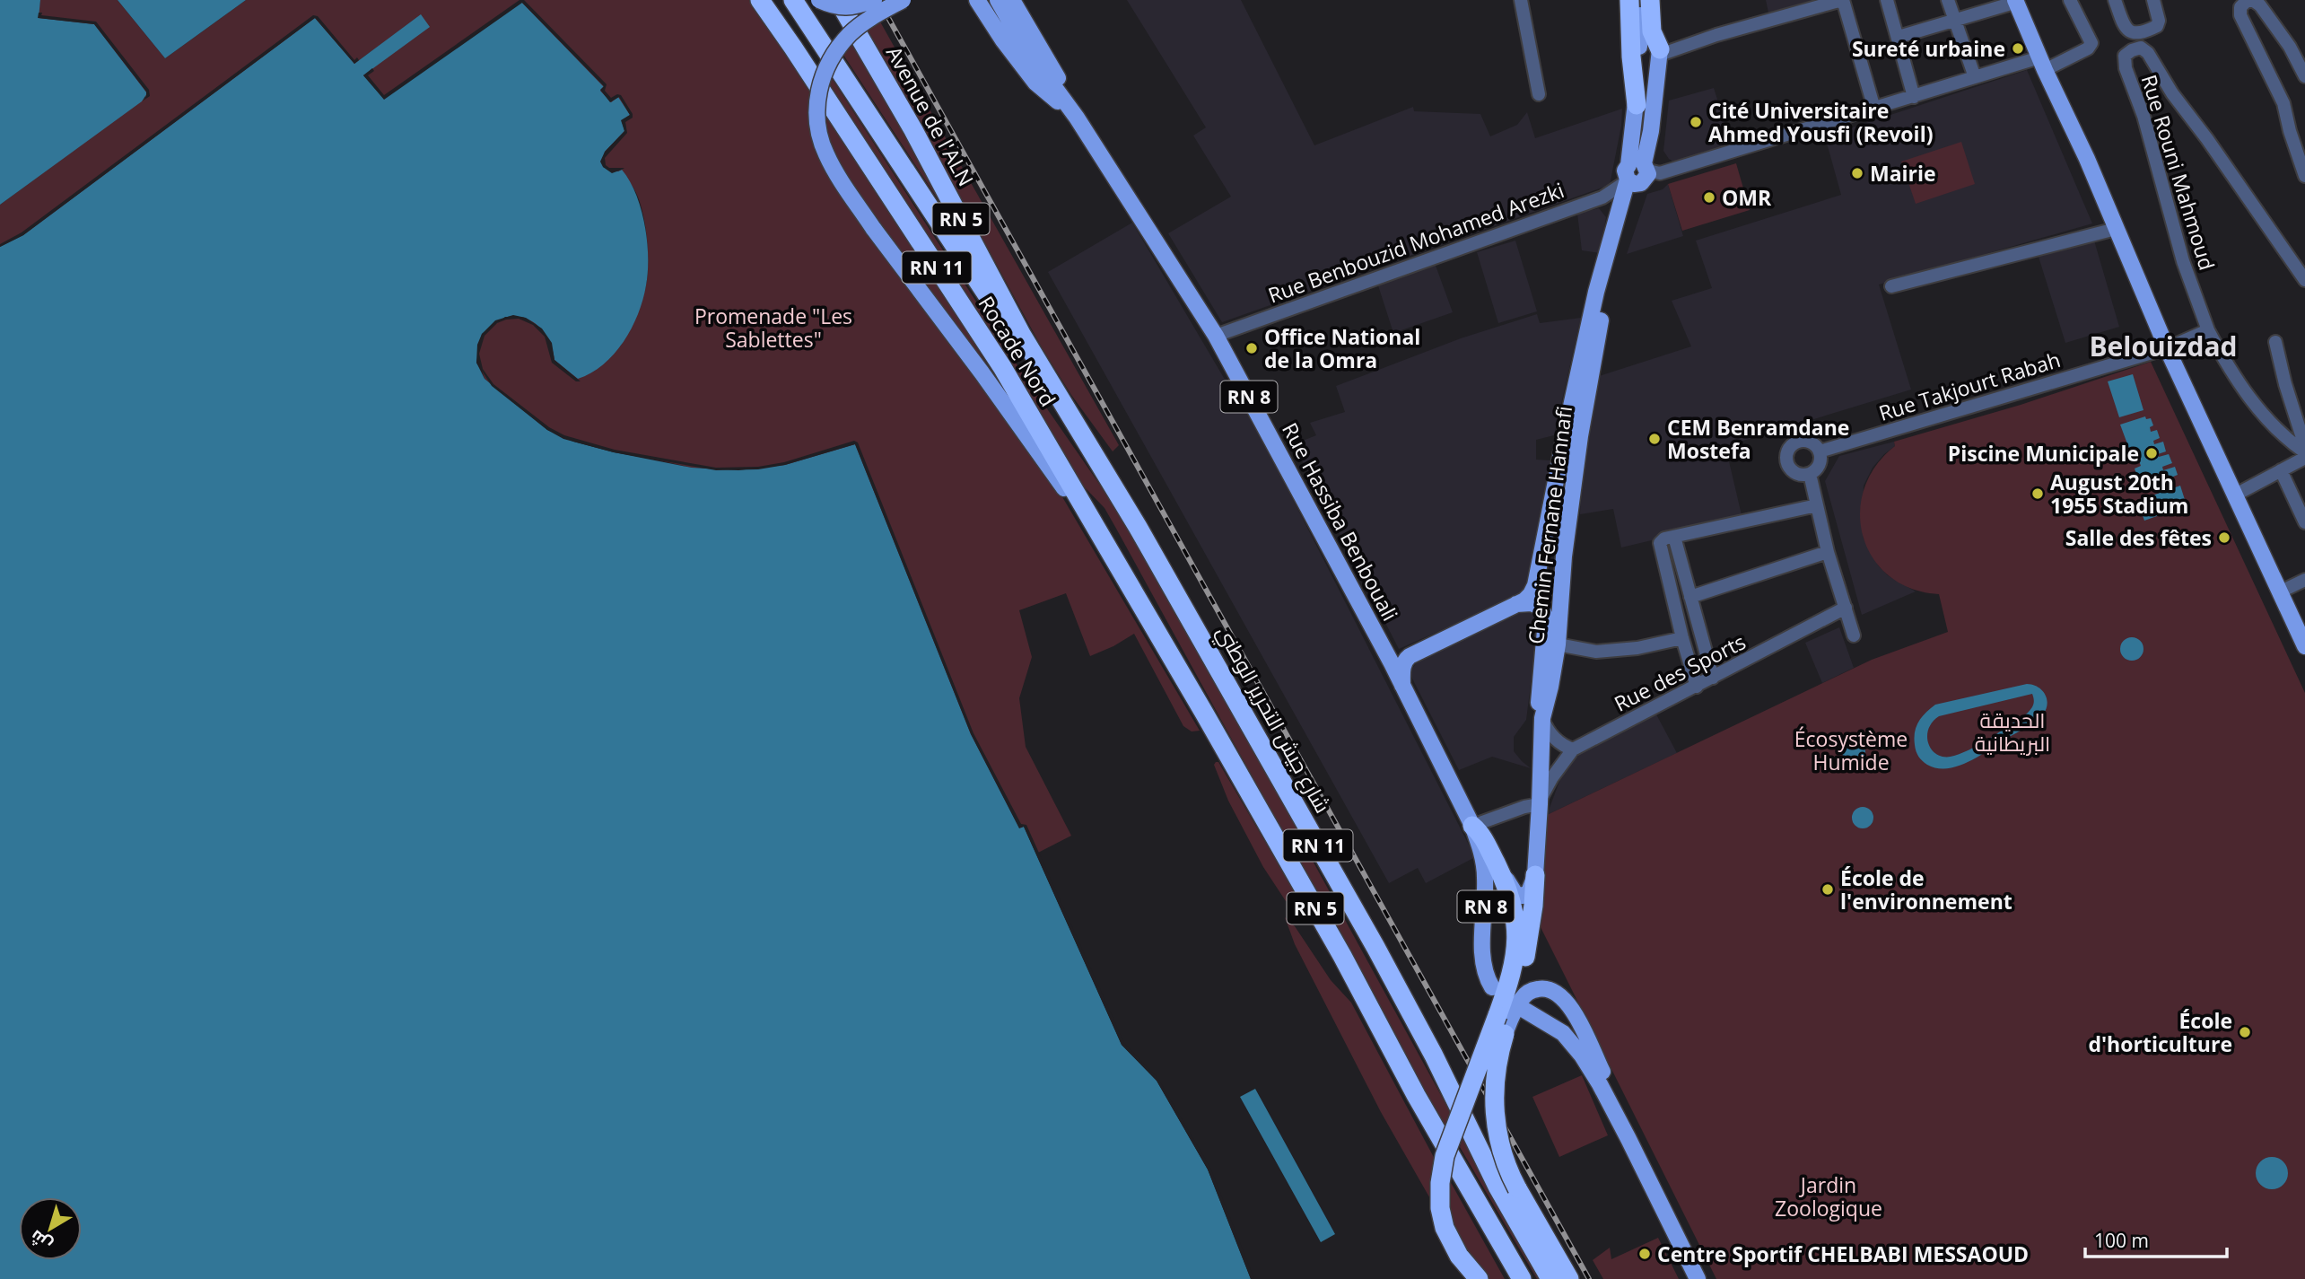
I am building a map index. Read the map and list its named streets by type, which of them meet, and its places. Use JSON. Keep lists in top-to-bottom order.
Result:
{
  "streets": {
    "highway": [
      "Avenue de l'ALN",
      "RN 5",
      "RN 11",
      "Rocade Nord",
      "شارع جيش التحرير الوطني"
    ],
    "main road": ["RN 8", "Rue Hassiba Benbouali", "Chemin Fernane Hannafi"],
    "street": [
      "Rue Rouni Mahmoud",
      "Rue Benbouzid Mohamed Arezki",
      "Rue Takjourt Rabah",
      "Rue des Sports"
    ]
  },
  "crossings": [
    ["Avenue de l'ALN", "Rocade Nord"],
    ["Avenue de l'ALN", "شارع جيش التحرير الوطني"],
    ["RN 5", "Rocade Nord"],
    ["Rue Benbouzid Mohamed Arezki", "Rue Hassiba Benbouali"],
    ["Rue Benbouzid Mohamed Arezki", "Chemin Fernane Hannafi"],
    ["Rocade Nord", "شارع جيش التحرير الوطني"],
    ["RN 8", "Rue Hassiba Benbouali"],
    ["Rue Hassiba Benbouali", "Chemin Fernane Hannafi"]
  ],
  "districts": ["Belouizdad"],
  "parks": [
    "Promenade \"Les Sablettes\"",
    "الحديقة البريطانية",
    "Écosystème Humide",
    "Jardin Zoologique"
  ],
  "places": [
    "Sureté urbaine",
    "Cité Universitaire Ahmed Yousfi (Revoil)",
    "Mairie",
    "OMR",
    "Office National de la Omra",
    "CEM Benramdane Mostefa",
    "Piscine Municipale",
    "August 20th 1955 Stadium",
    "Salle des fêtes",
    "École de l'environnement",
    "École d'horticulture",
    "Centre Sportif CHELBABI MESSAOUD"
  ],
  "scale_bar": "100 m",
  "north": "bottom left"
}
